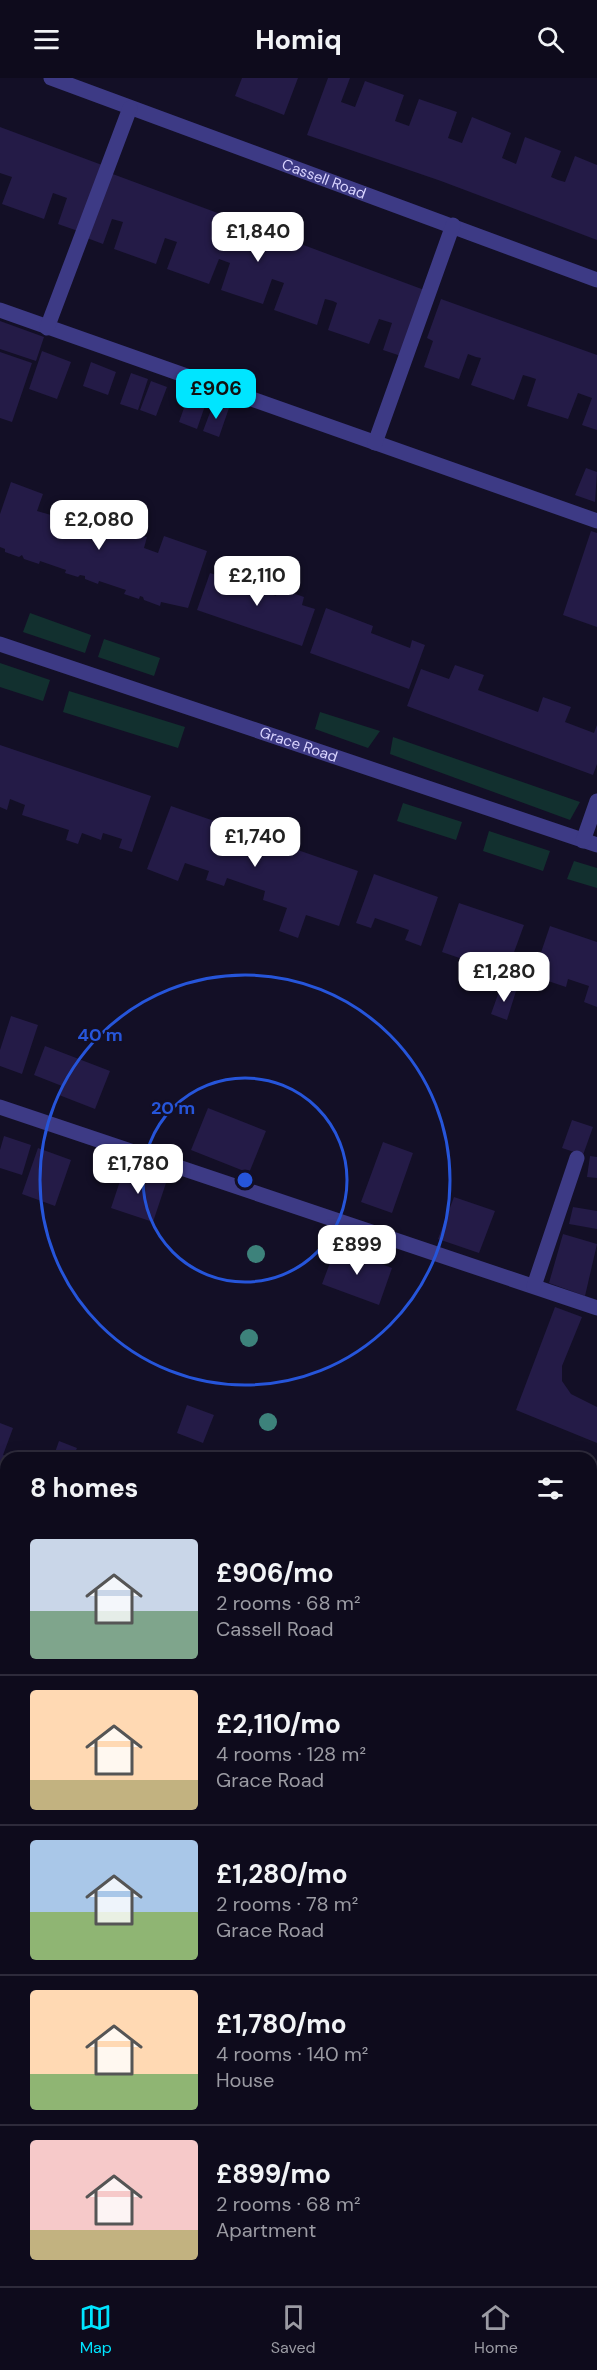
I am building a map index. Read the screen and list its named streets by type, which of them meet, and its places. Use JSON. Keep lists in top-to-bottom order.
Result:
{
  "streets": {
    "street": ["Cassell Road", "Grace Road"]
  },
  "page": {
    "header": "Homiq",
    "price": [
      "£1,840",
      "£906",
      "£2,080",
      "£2,110",
      "£1,740",
      "£1,280",
      "£1,780",
      "£899"
    ],
    "heading": "8 homes",
    "list": [
      {
        "name": "£906/mo",
        "note": "2 rooms · 68 m² · Cassell Road"
      },
      {
        "name": "£2,110/mo",
        "note": "4 rooms · 128 m² · Grace Road"
      },
      {
        "name": "£1,280/mo",
        "note": "2 rooms · 78 m² · Grace Road"
      },
      {
        "name": "£1,780/mo",
        "note": "4 rooms · 140 m² · House"
      },
      {
        "name": "£899/mo",
        "note": "2 rooms · 68 m² · Apartment"
      }
    ],
    "tabs": ["Map", "Saved", "Home"]
  },
  "rings": ["40 m", "20 m"]
}
